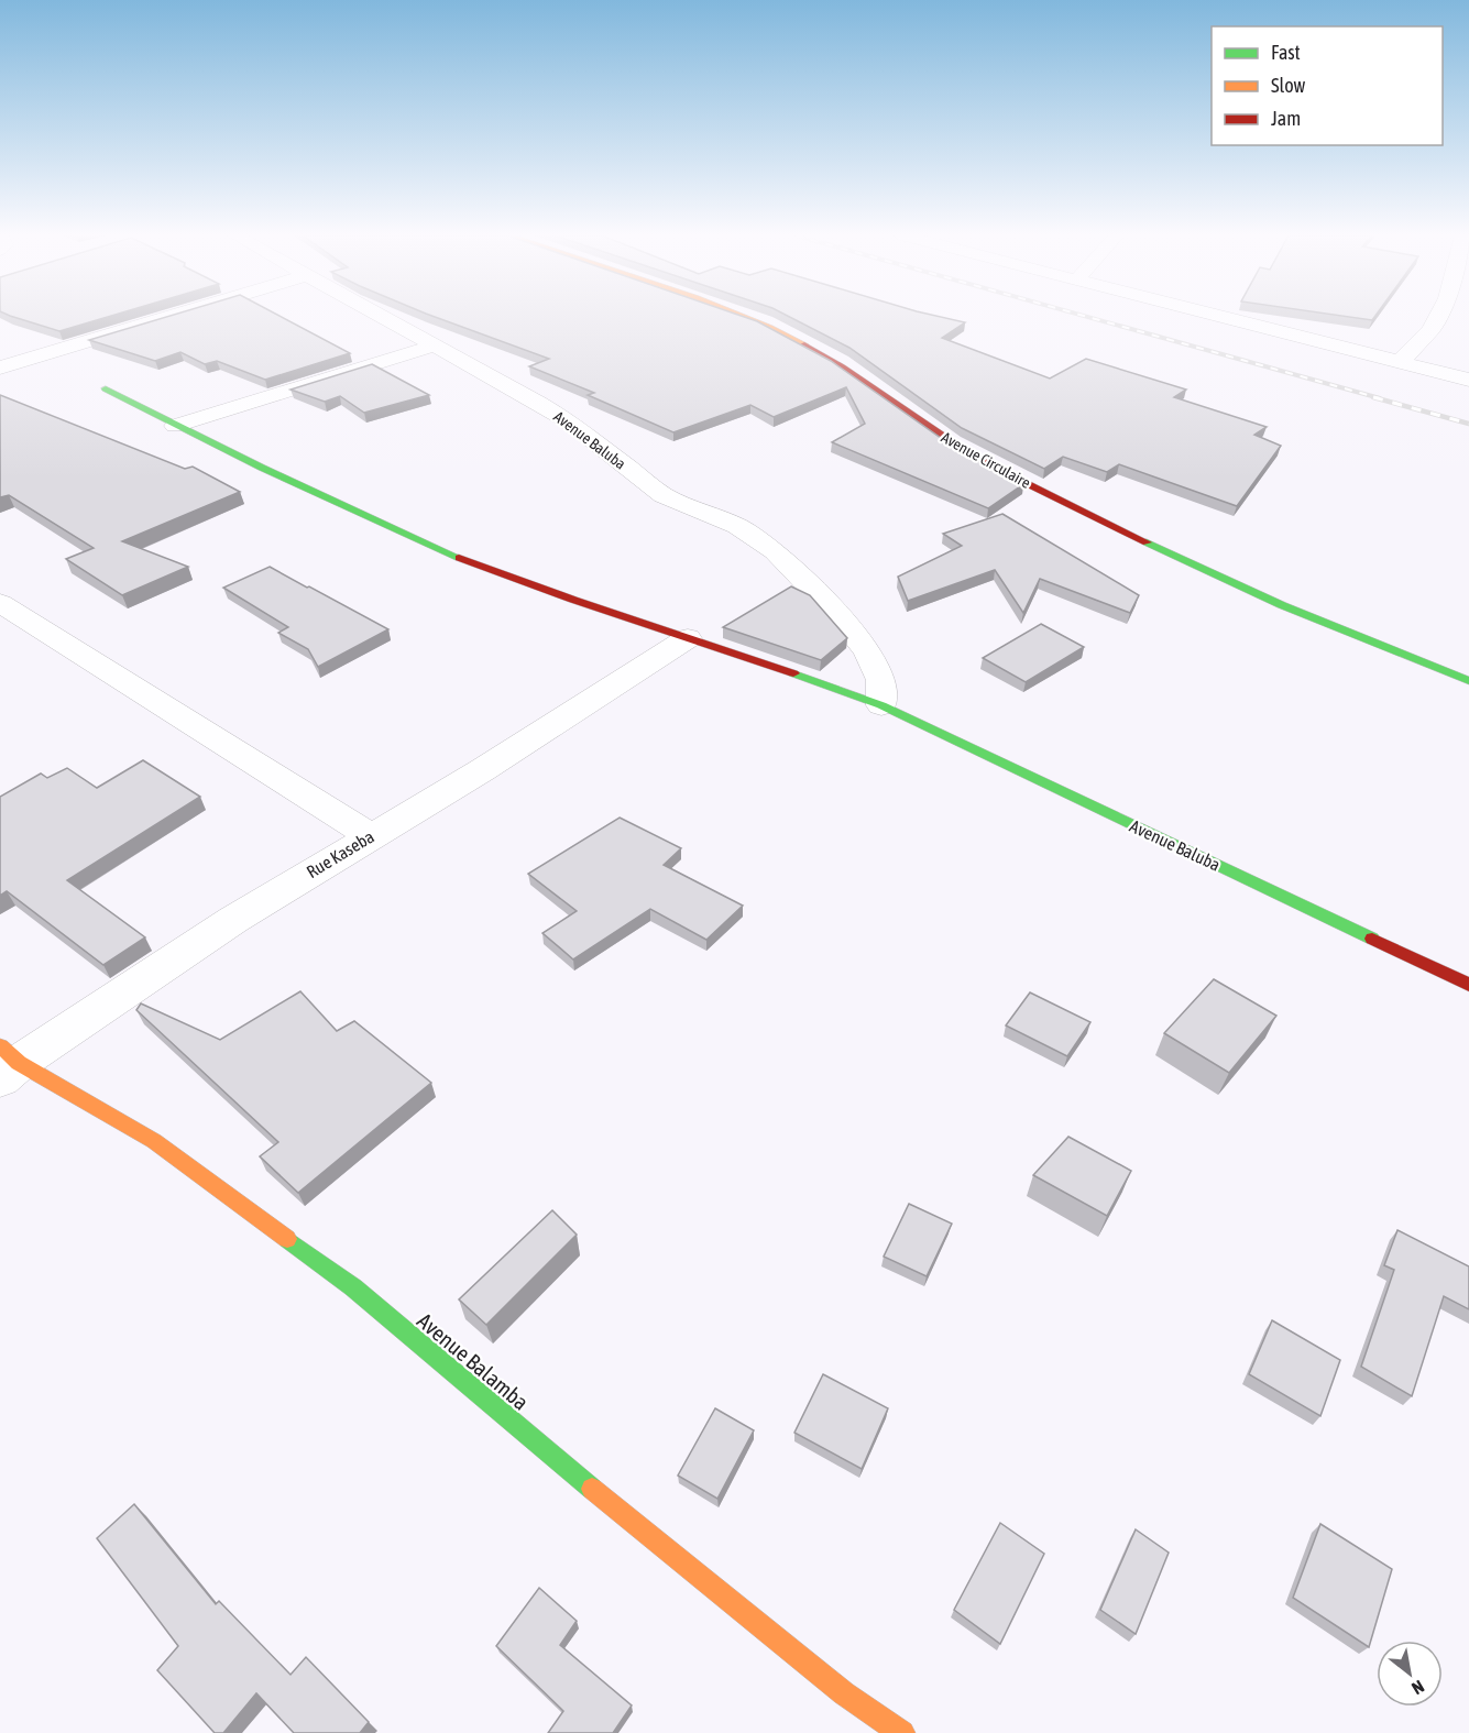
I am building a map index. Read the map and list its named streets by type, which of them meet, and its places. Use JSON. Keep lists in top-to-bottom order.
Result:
{
  "streets": {
    "street": [
      "Avenue Baluba",
      "Avenue Circulaire",
      "Rue Kaseba",
      "Avenue Balamba"
    ]
  },
  "crossings": [
    ["Avenue Baluba", "Rue Kaseba"],
    ["Rue Kaseba", "Avenue Balamba"]
  ],
  "legend": ["Fast", "Slow", "Jam"],
  "north": "bottom right"
}
